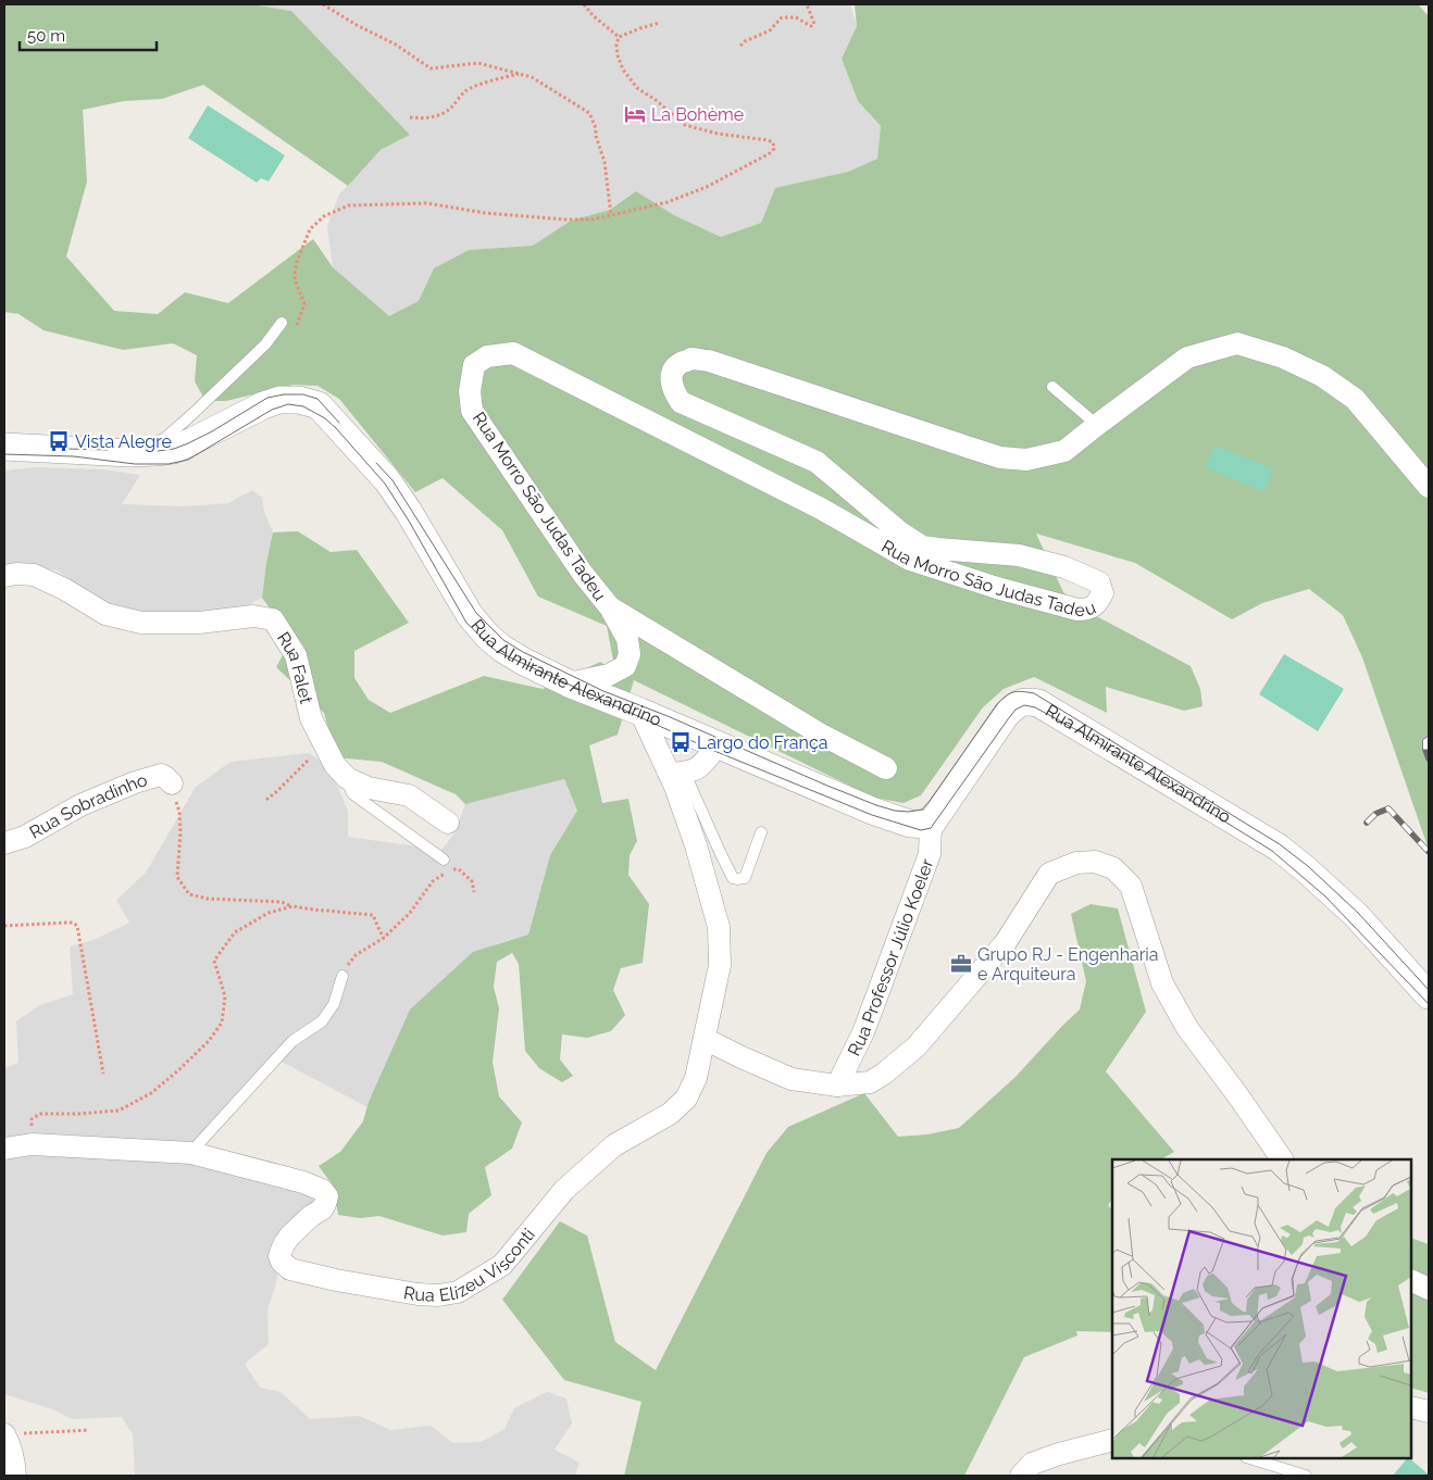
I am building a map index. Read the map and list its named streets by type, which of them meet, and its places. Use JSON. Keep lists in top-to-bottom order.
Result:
{
  "streets": {
    "street": [
      "Rua Morro São Judas Tadeu",
      "Rua Falet",
      "Rua Almirante Alexandrino",
      "Rua Sobradinho",
      "Rua Professor Júlio Koeler",
      "Rua Elizeu Visconti"
    ]
  },
  "crossings": [
    ["Rua Morro São Judas Tadeu", "Rua Almirante Alexandrino"],
    ["Rua Almirante Alexandrino", "Rua Professor Júlio Koeler"],
    ["Rua Almirante Alexandrino", "Rua Elizeu Visconti"]
  ],
  "places": {
    "hotel": ["La Bohème"],
    "bus stop": ["Vista Alegre", "Largo do França"],
    "office": ["Grupo RJ - Engenharia e Arquiteura"]
  },
  "scale_bar": "50 m"
}
